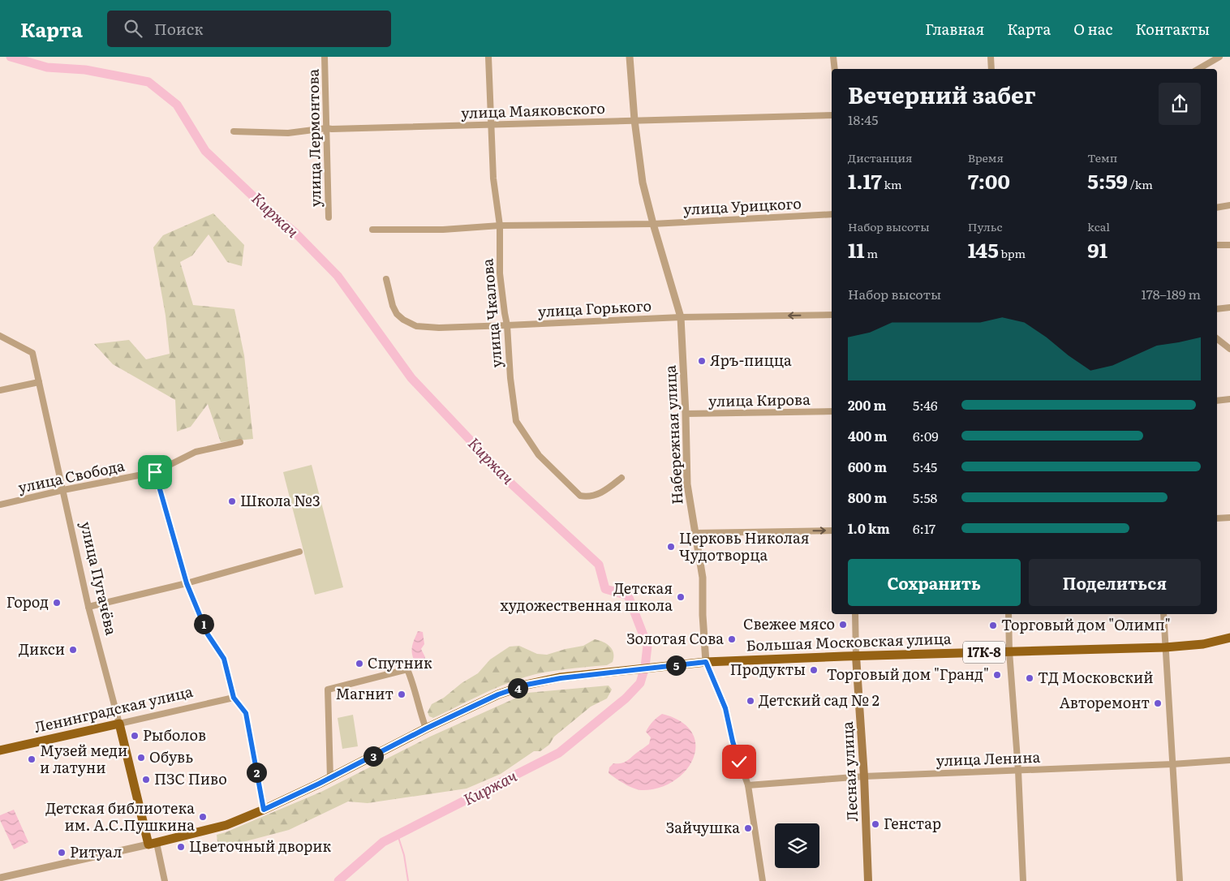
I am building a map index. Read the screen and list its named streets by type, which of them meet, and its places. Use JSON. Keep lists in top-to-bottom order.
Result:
{
  "streets": {
    "main road": [
      "улица Пугачёва",
      "Большая Московская улица",
      "17К-8",
      "Ленинградская улица",
      "Лесная улица"
    ],
    "street": [
      "улица Маяковского",
      "улица Лермонтова",
      "улица Урицкого",
      "улица Горького",
      "улица Чкалова",
      "улица Кирова",
      "Набережная улица",
      "улица Свобода",
      "улица Ленина"
    ]
  },
  "crossings": [
    ["улица Маяковского", "улица Лермонтова"],
    ["улица Маяковского", "улица Чкалова"],
    ["улица Маяковского", "Набережная улица"],
    ["улица Урицкого", "улица Чкалова"],
    ["улица Урицкого", "Набережная улица"],
    ["улица Горького", "улица Чкалова"],
    ["улица Горького", "Набережная улица"],
    ["улица Кирова", "Набережная улица"],
    ["Набережная улица", "Большая Московская улица"],
    ["Набережная улица", "улица Ленина"],
    ["улица Свобода", "улица Пугачёва"],
    ["улица Пугачёва", "Большая Московская улица"],
    ["улица Пугачёва", "Ленинградская улица"],
    ["Большая Московская улица", "Лесная улица"],
    ["улица Ленина", "Лесная улица"]
  ],
  "water": ["Киржач"],
  "places": [
    "Яръ-пицца",
    "Школа №3",
    "Церковь Николая Чудотворца",
    "Детская художественная школа",
    "Город",
    "Свежее мясо",
    "Торговый дом \"Олимп\"",
    "Золотая Сова",
    "Дикси",
    "Спутник",
    "Продукты",
    "Торговый дом \"Гранд\"",
    "ТД Московский",
    "Магнит",
    "Детский сад № 2",
    "Авторемонт",
    "Рыболов",
    "Обувь",
    "Музей меди и латуни",
    "ПЗС Пиво",
    "Детская библиотека им. А.С.Пушкина",
    "Генстар",
    "Зайчушка",
    "Цветочный дворик",
    "Ритуал"
  ],
  "page": {
    "header": "Карта",
    "search": "Поиск",
    "nav": [
      "Главная",
      "Карта",
      "О нас",
      "Контакты"
    ],
    "heading": ["Вечерний забег", "18:45"],
    "stats": [
      ["Дистанция", "1.17 km"],
      ["Время", "7:00"],
      ["Темп", "5:59 /km"],
      ["Набор высоты", "11 m"],
      ["Пульс", "145 bpm"],
      ["kcal", "91"]
    ],
    "chart": ["Набор высоты", "178–189 m"],
    "list": [
      {
        "name": "200 m",
        "note": "5:46"
      },
      {
        "name": "400 m",
        "note": "6:09"
      },
      {
        "name": "600 m",
        "note": "5:45"
      },
      {
        "name": "800 m",
        "note": "5:58"
      },
      {
        "name": "1.0 km",
        "note": "6:17"
      }
    ],
    "buttons": ["Сохранить", "Поделиться"],
    "pins": [
      "1",
      "5",
      "4",
      "3",
      "2"
    ]
  }
}
